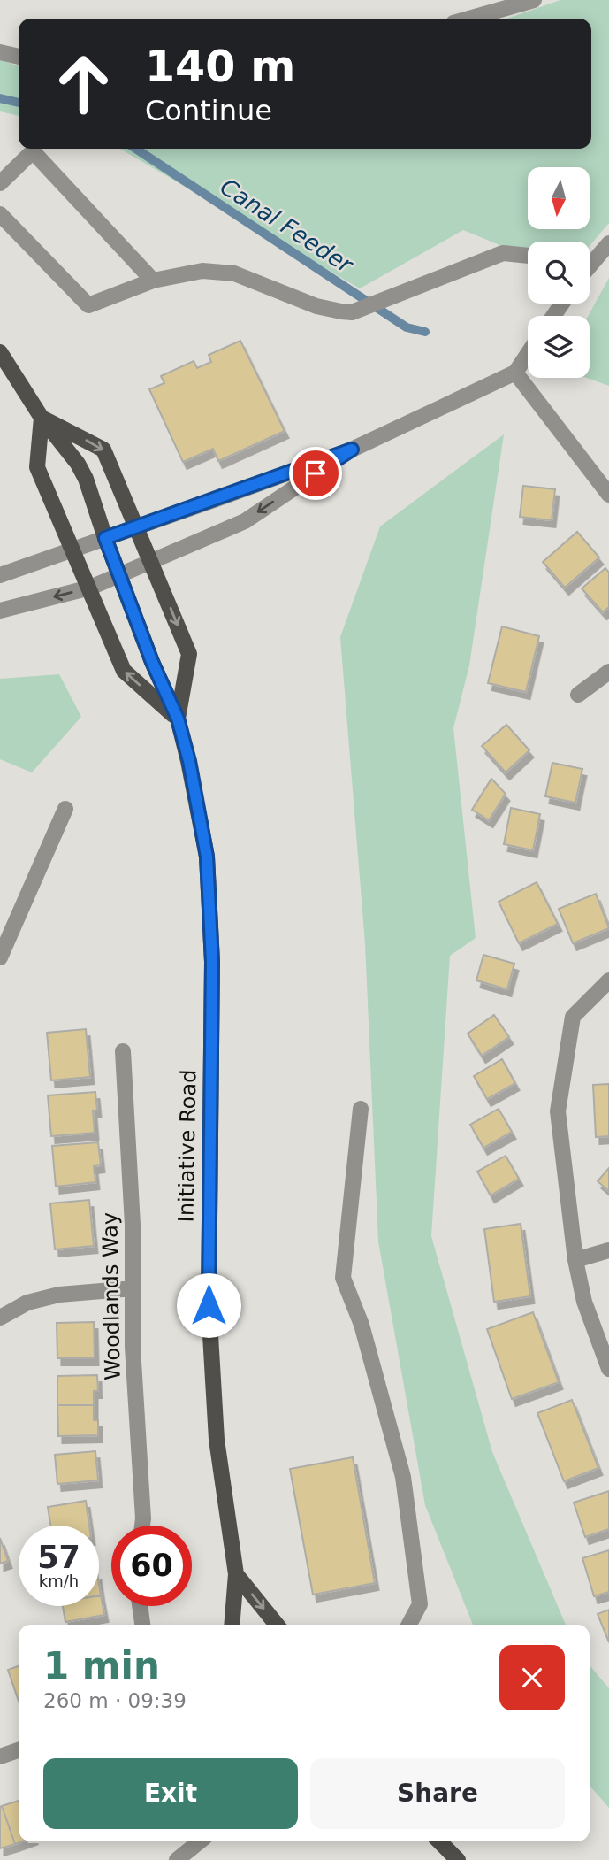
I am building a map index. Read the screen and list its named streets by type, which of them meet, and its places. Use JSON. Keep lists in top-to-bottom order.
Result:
{
  "streets": {
    "main road": ["Initiative Road"],
    "street": ["Woodlands Way"]
  },
  "water": ["Canal Feeder"],
  "north": "bottom",
  "page": {
    "turn": ["140 m", "Continue"],
    "speed": "57 km/h",
    "limit": "60",
    "heading": ["1 min", "260 m · 09:39"],
    "buttons": ["Exit", "Share"]
  }
}
